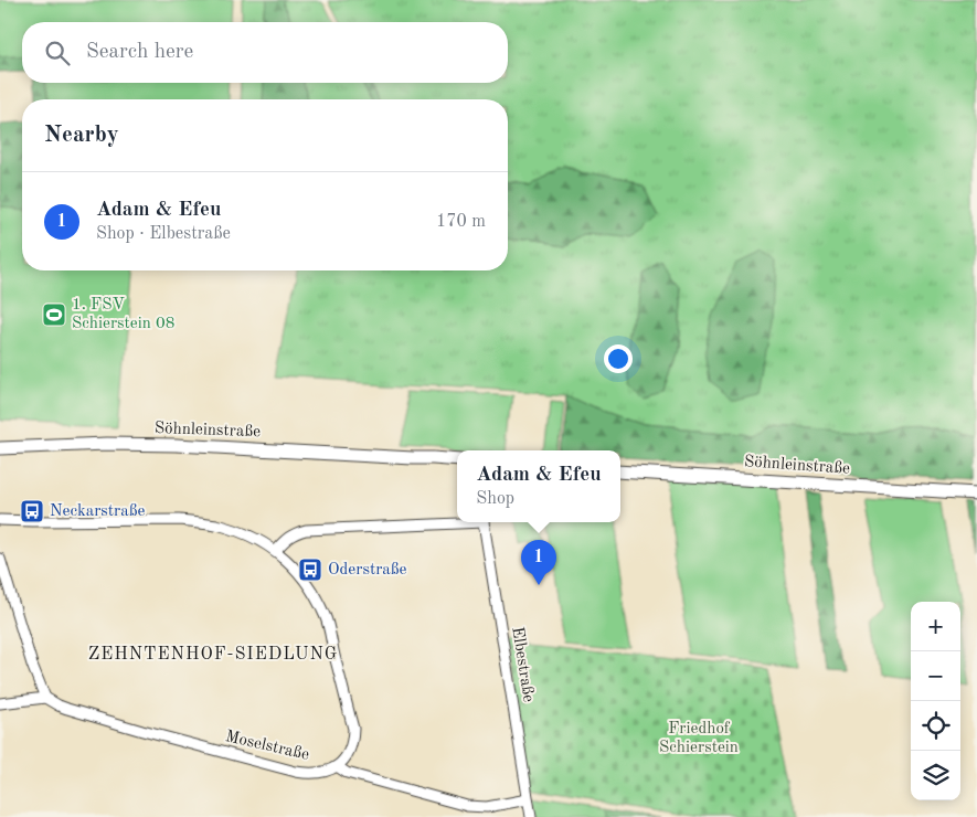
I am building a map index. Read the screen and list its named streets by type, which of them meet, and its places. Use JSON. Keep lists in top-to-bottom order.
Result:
{
  "streets": {
    "street": ["Söhnleinstraße", "Elbestraße", "Moselstraße"]
  },
  "districts": ["ZEHNTENHOF-SIEDLUNG"],
  "parks": ["Friedhof Schierstein"],
  "places": {
    "sports": ["1. FSV Schierstein 08"],
    "bus stop": ["Neckarstraße", "Oderstraße"]
  },
  "page": {
    "search": "Search here",
    "heading": "Nearby",
    "list": [
      {
        "mark": "1",
        "name": "Adam & Efeu",
        "note": "Shop · Elbestraße",
        "value": "170 m"
      }
    ],
    "popup": ["Adam & Efeu", "Shop"],
    "pins": "1",
    "map_buttons": ["+", "−"]
  }
}
